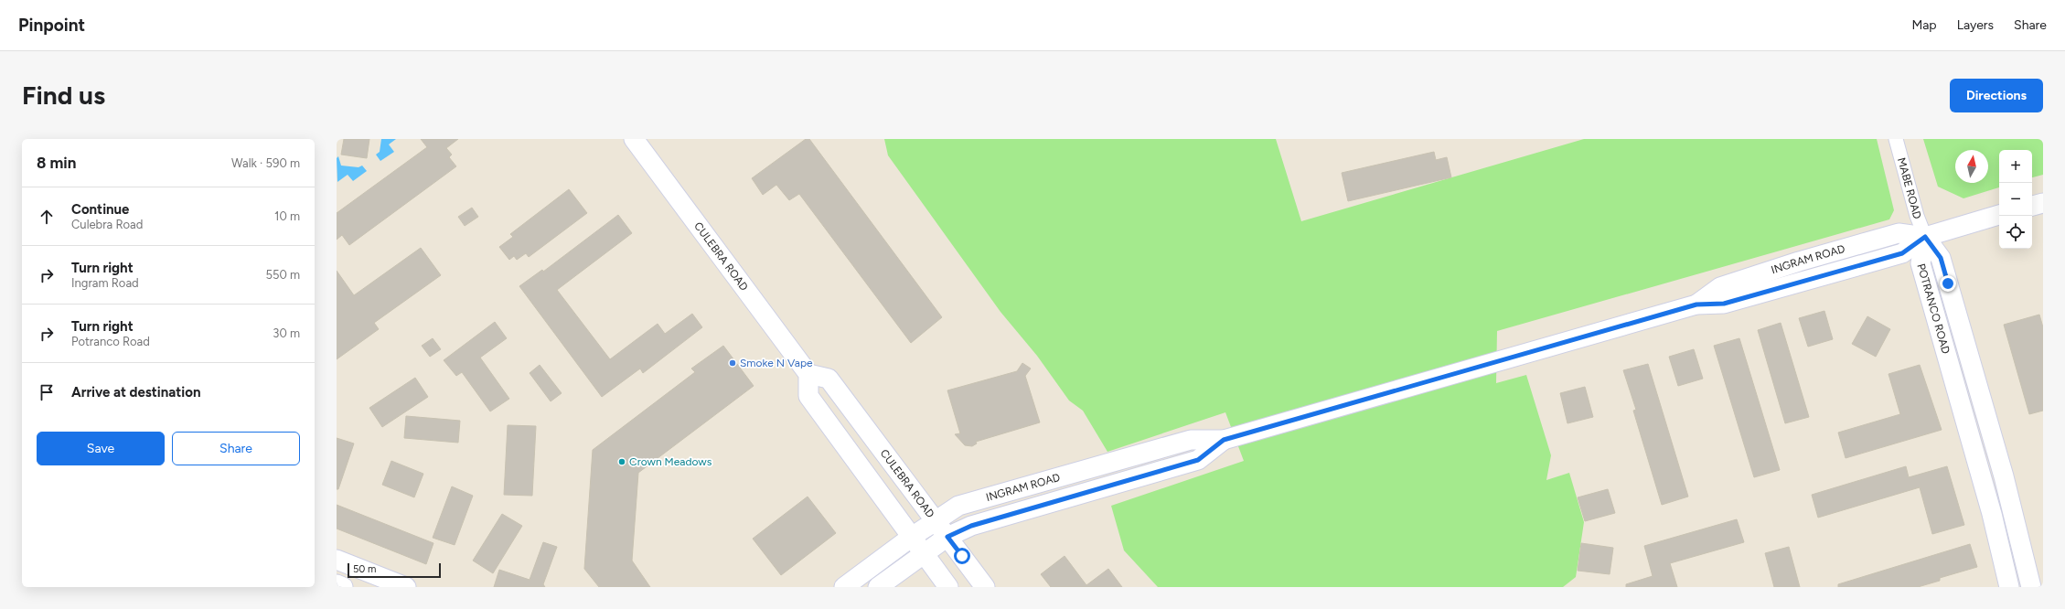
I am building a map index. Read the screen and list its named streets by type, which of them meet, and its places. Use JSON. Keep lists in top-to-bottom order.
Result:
{
  "streets": {
    "street": [
      "MABE ROAD",
      "CULEBRA ROAD",
      "INGRAM ROAD",
      "POTRANCO ROAD"
    ]
  },
  "crossings": [
    ["MABE ROAD", "INGRAM ROAD"],
    ["MABE ROAD", "POTRANCO ROAD"],
    ["CULEBRA ROAD", "INGRAM ROAD"],
    ["INGRAM ROAD", "POTRANCO ROAD"]
  ],
  "places": ["Smoke N Vape", "Crown Meadows"],
  "scale_bar": "50 m",
  "north": "top",
  "page": {
    "header": "Pinpoint",
    "nav": ["Map", "Layers", "Share"],
    "buttons": [
      "Directions",
      ["Save", "Share"]
    ],
    "title": "Find us",
    "heading": ["8 min", "Walk · 590 m"],
    "map_buttons": ["+", "−"],
    "list": [
      ["Continue", "Culebra Road", "10 m"],
      ["Turn right", "Ingram Road", "550 m"],
      ["Turn right", "Potranco Road", "30 m"],
      "Arrive at destination"
    ],
    "scale": "50 m"
  }
}
